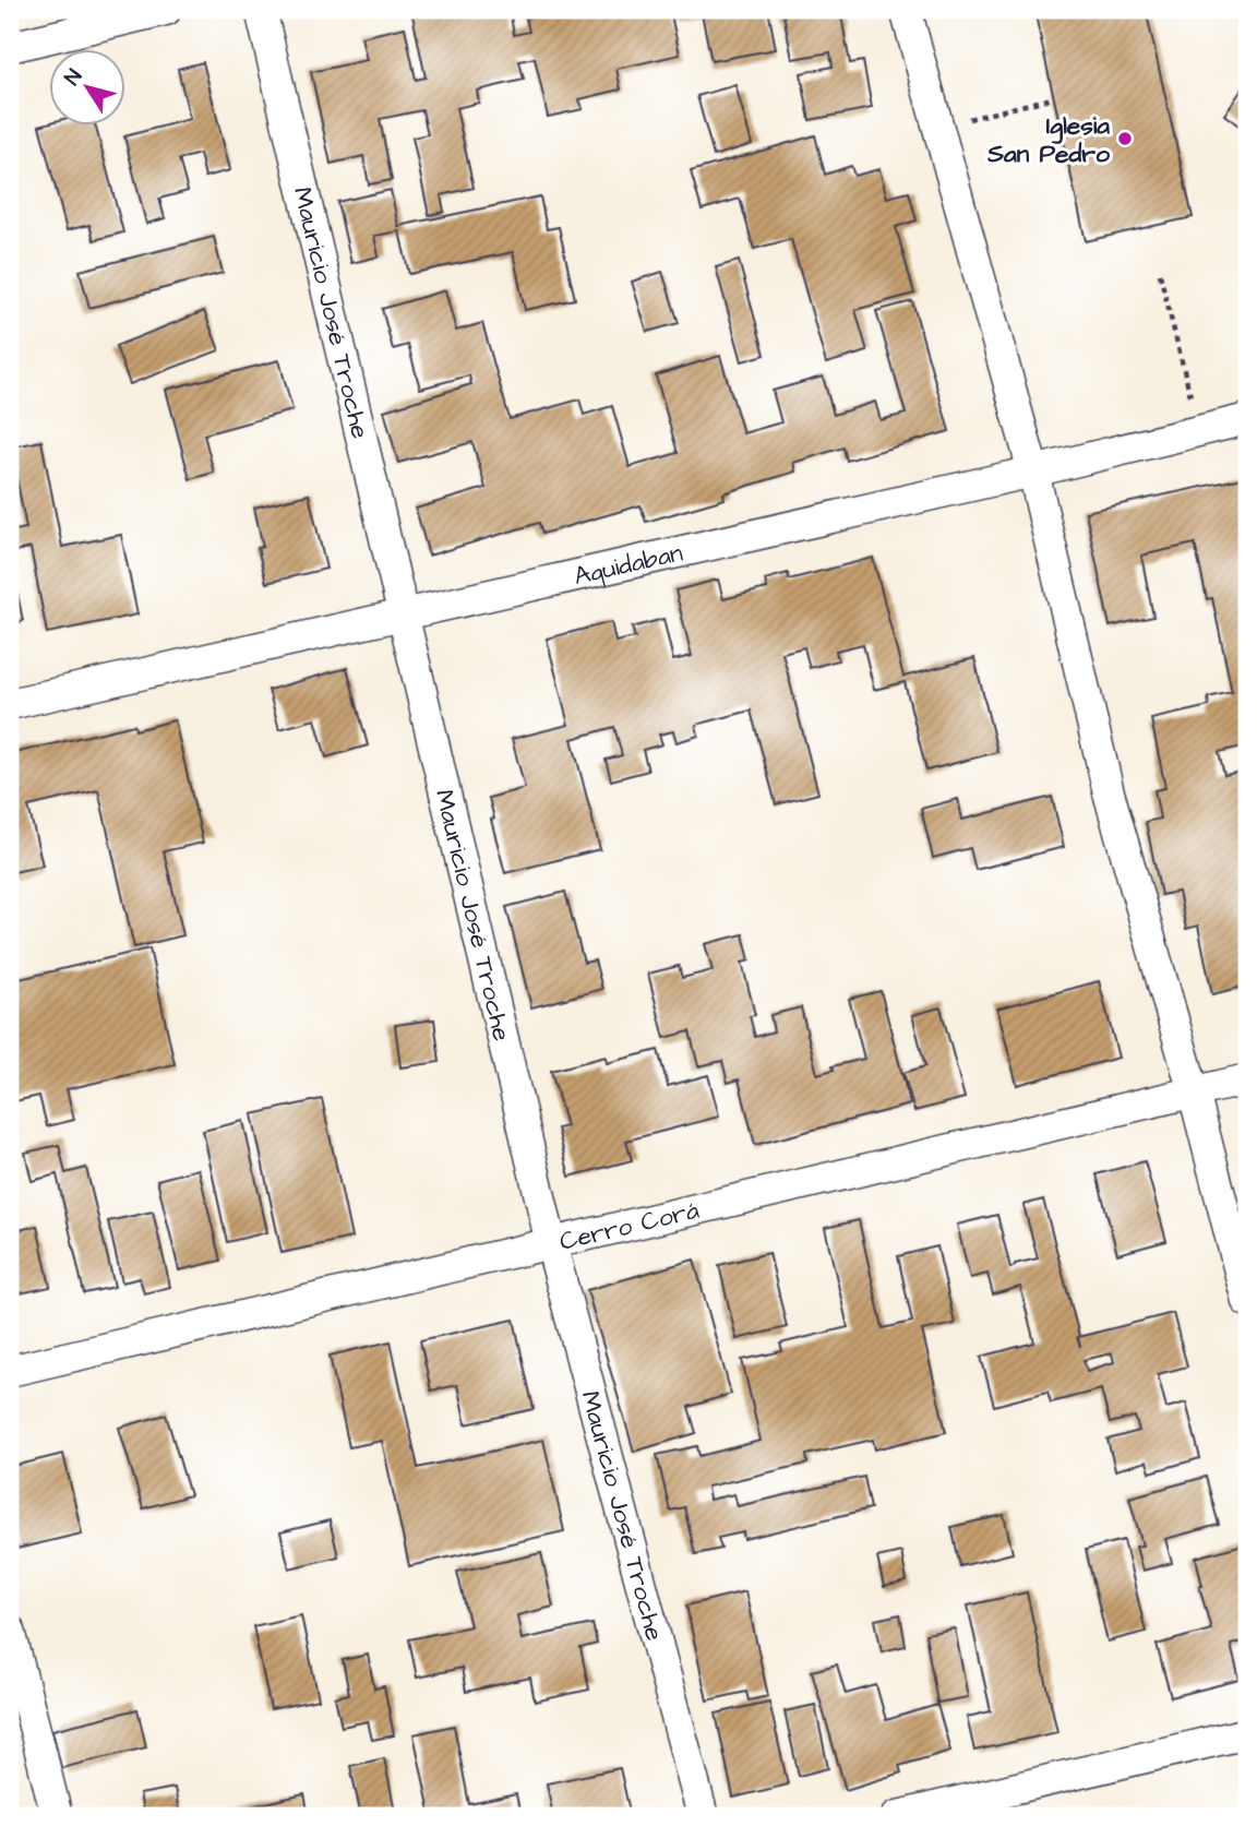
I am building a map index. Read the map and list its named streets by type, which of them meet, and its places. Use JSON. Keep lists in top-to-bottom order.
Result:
{
  "streets": {
    "street": ["Mauricio José Troche", "Aquidaban", "Cerro Corá"]
  },
  "crossings": [
    ["Mauricio José Troche", "Aquidaban"],
    ["Mauricio José Troche", "Cerro Corá"]
  ],
  "places": ["Iglesia San Pedro"],
  "north": "top left"
}
